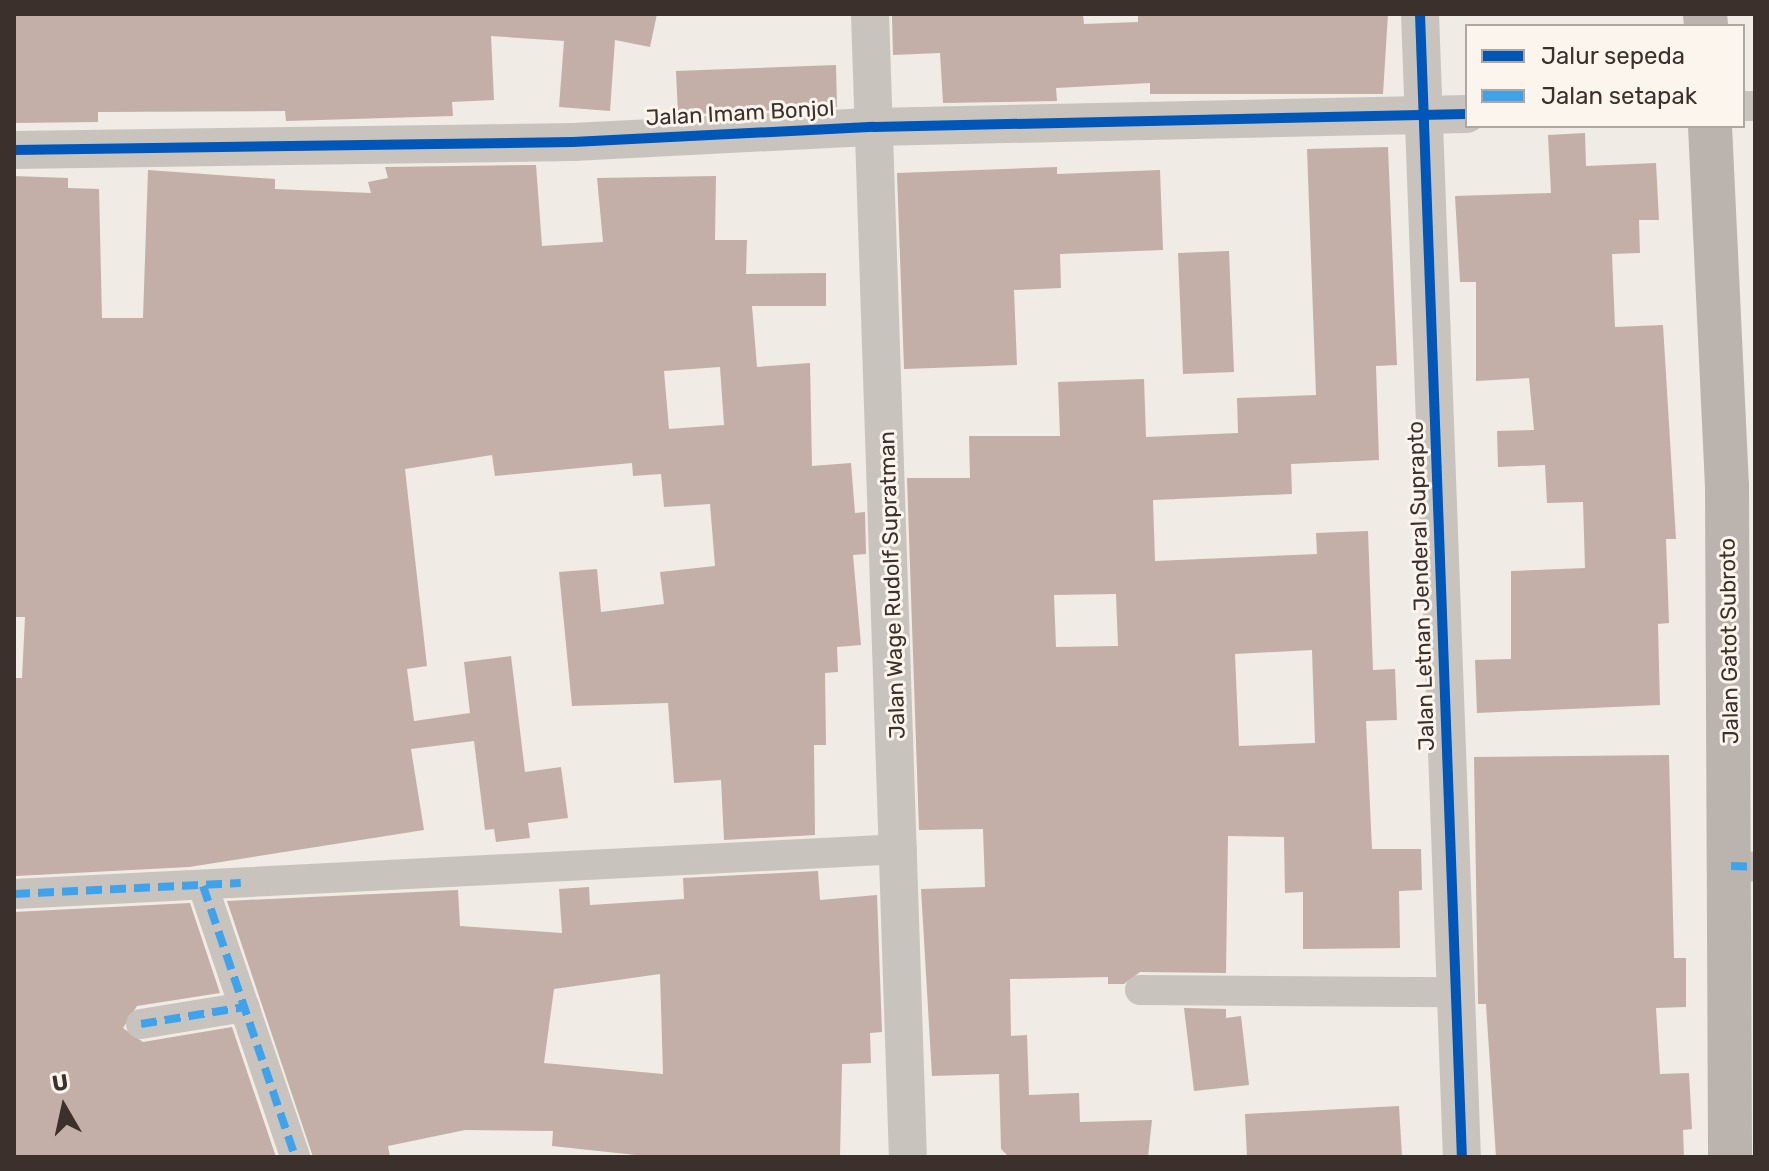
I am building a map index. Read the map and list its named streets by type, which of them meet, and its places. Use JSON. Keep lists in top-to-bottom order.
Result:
{
  "streets": {
    "main road": ["Jalan Gatot Subroto"],
    "street": ["Jalan Imam Bonjol", "Jalan Wage Rudolf Supratman", "Jalan Letnan Jenderal Suprapto"]
  },
  "crossings": [
    ["Jalan Imam Bonjol", "Jalan Wage Rudolf Supratman"],
    ["Jalan Imam Bonjol", "Jalan Letnan Jenderal Suprapto"]
  ],
  "legend": ["Jalur sepeda", "Jalan setapak"],
  "north": "top"
}
